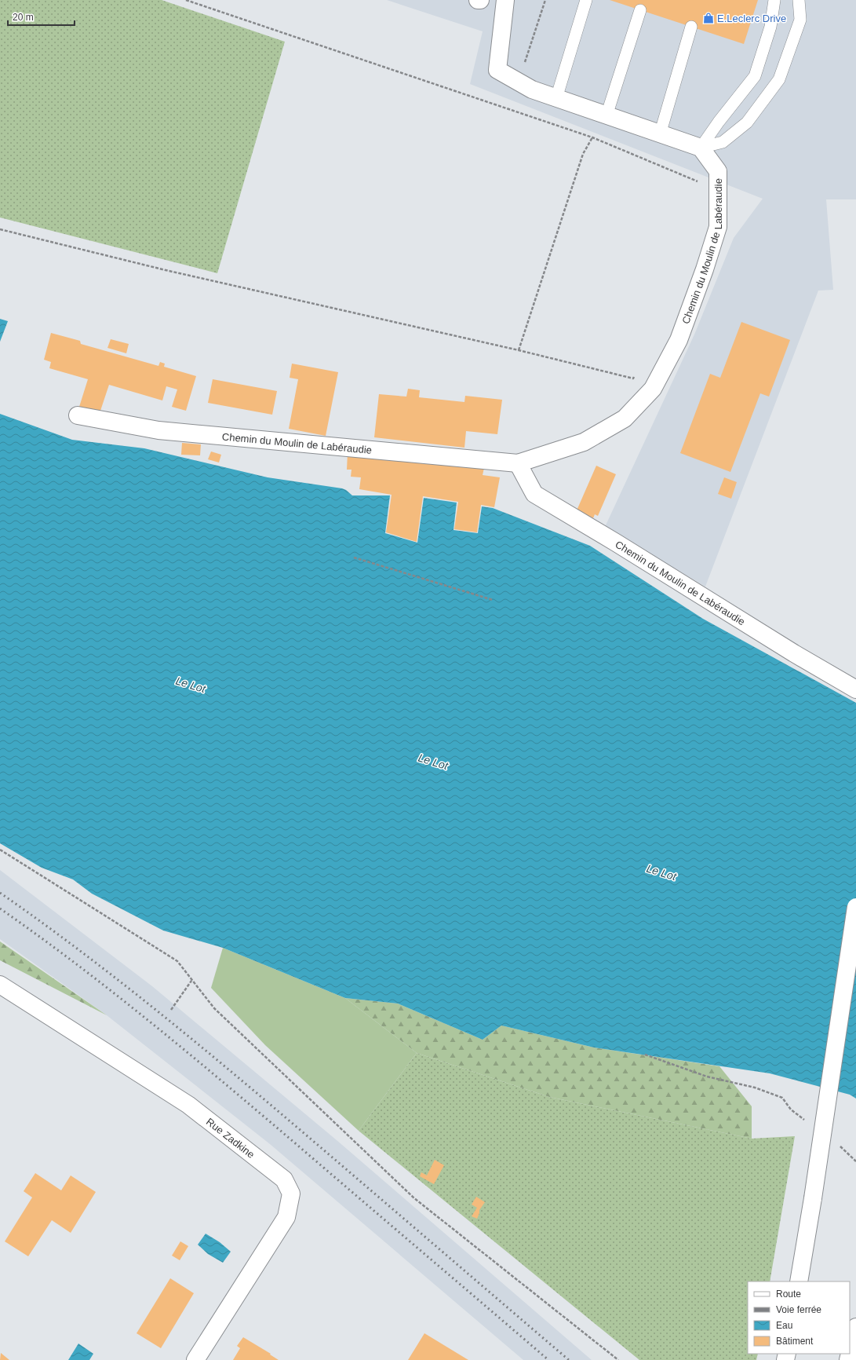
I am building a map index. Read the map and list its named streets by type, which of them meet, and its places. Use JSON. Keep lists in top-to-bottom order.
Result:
{
  "streets": {
    "street": ["Chemin du Moulin de Labéraudie", "Rue Zadkine"]
  },
  "water": ["Le Lot"],
  "places": {
    "shop": ["E.Leclerc Drive"]
  },
  "legend": [
    "Route",
    "Voie ferrée",
    "Eau",
    "Bâtiment"
  ],
  "scale_bar": "20 m"
}
